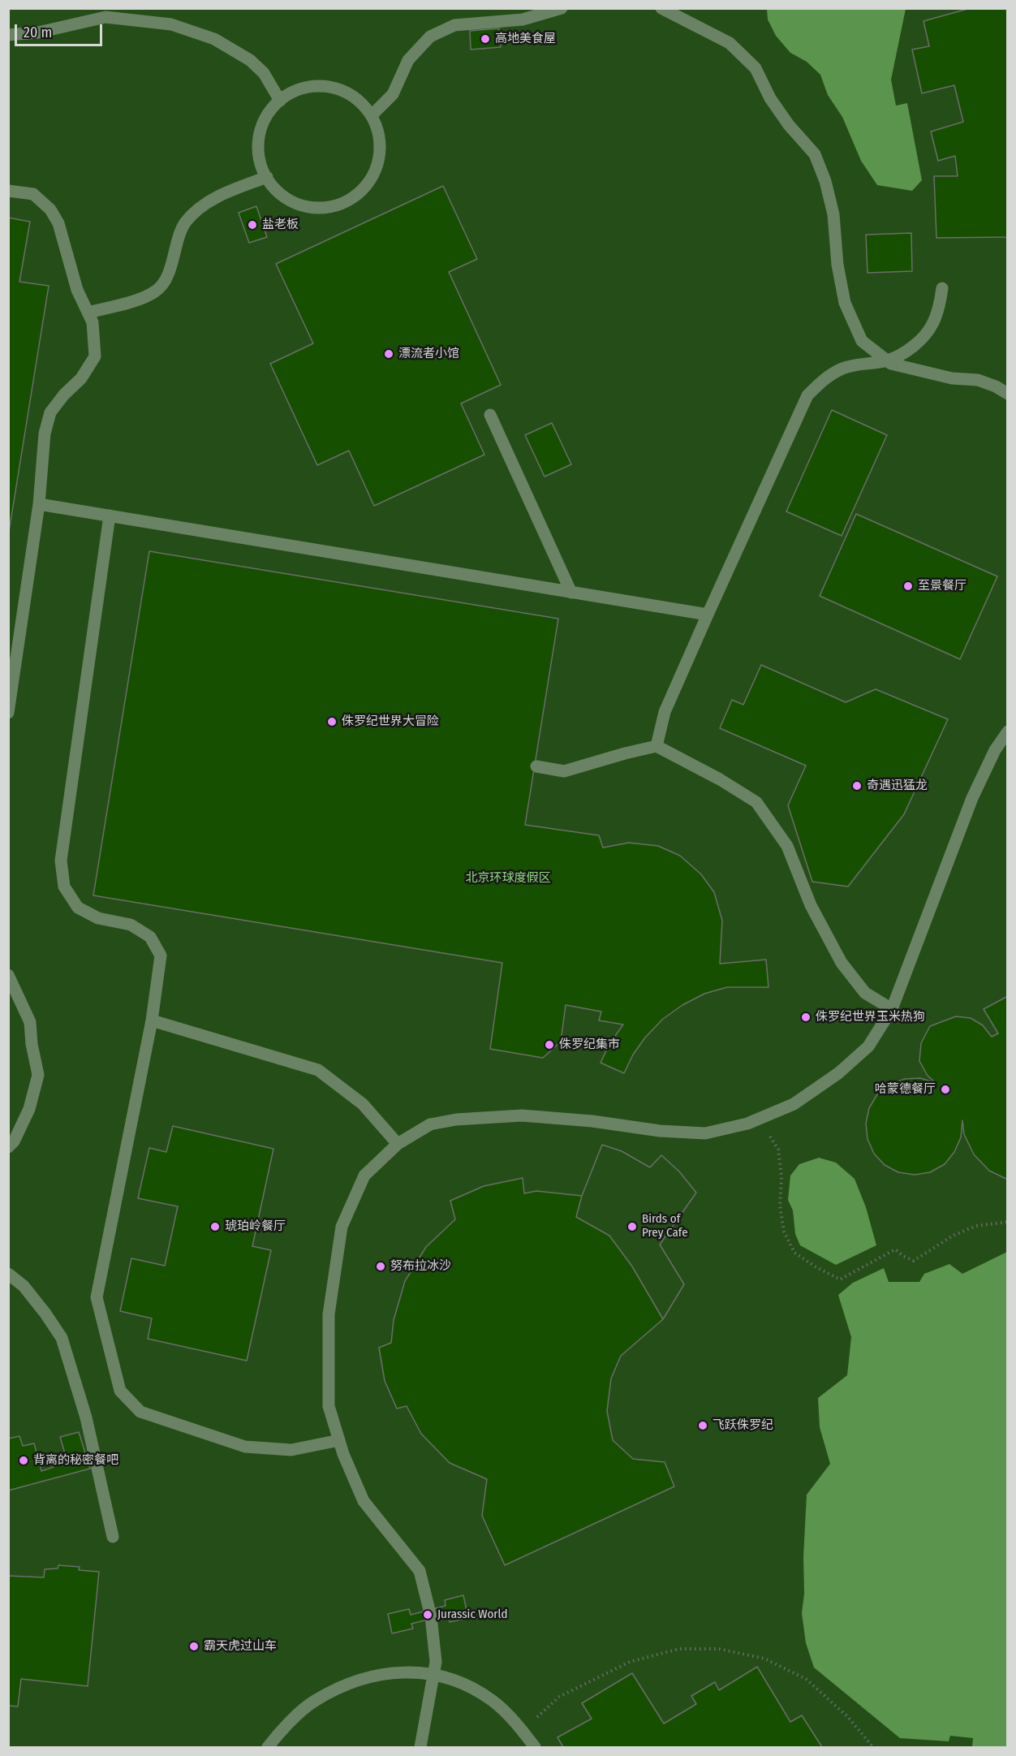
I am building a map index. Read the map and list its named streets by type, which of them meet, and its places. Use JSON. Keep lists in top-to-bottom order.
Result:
{
  "parks": ["北京环球度假区"],
  "places": [
    "高地美食屋",
    "盐老板",
    "漂流者小馆",
    "至景餐厅",
    "侏罗纪世界大冒险",
    "奇遇迅猛龙",
    "侏罗纪世界玉米热狗",
    "侏罗纪集市",
    "哈蒙德餐厅",
    "琥珀岭餐厅",
    "Birds of Prey Cafe",
    "努布拉冰沙",
    "飞跃侏罗纪",
    "背离的秘密餐吧",
    "Jurassic World",
    "霸天虎过山车"
  ],
  "scale_bar": "20 m"
}
